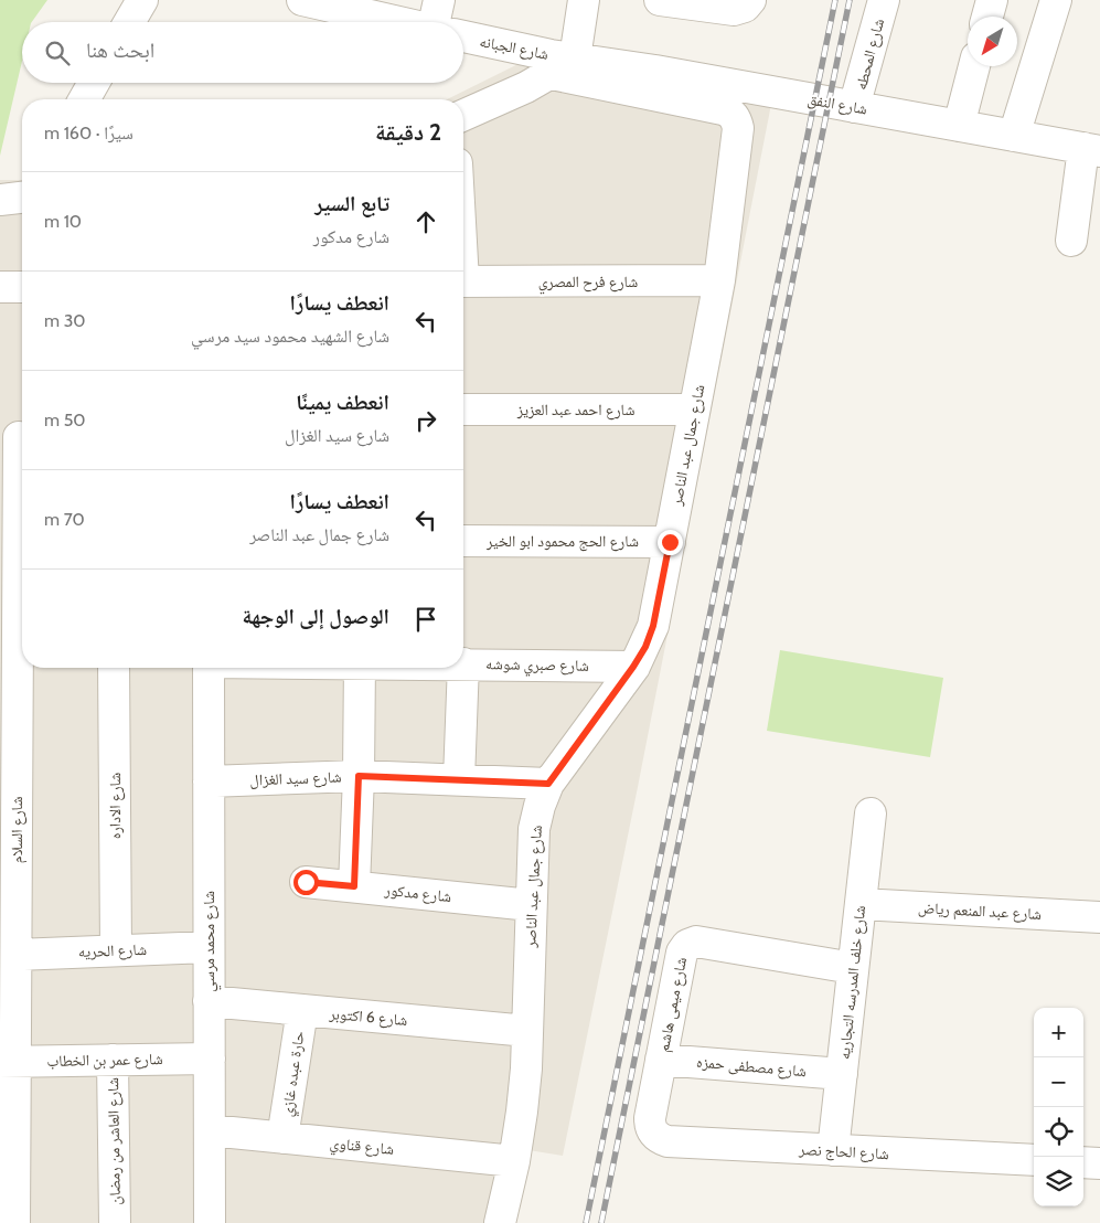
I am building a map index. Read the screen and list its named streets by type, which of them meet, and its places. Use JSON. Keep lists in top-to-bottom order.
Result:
{
  "streets": {
    "street": [
      "شارع الجبانه",
      "شارع المحطه",
      "شارع النفق",
      "شارع فرح المصري",
      "شارع احمد عبد العزيز",
      "شارع جمال عبد الناصر",
      "شارع الحج محمود ابو الخير",
      "شارع صبري شوشه",
      "شارع سيد الغزال",
      "شارع الاداره",
      "شارع السلام",
      "شارع مدكور",
      "شارع عبد المنعم رياض",
      "شارع محمد مرسي",
      "شارع الحريه",
      "شارع خلف المدرسه التجاريه",
      "شارع ميمى هاشم",
      "شارع 6 اكتوبر",
      "شارع عمر بن الخطاب",
      "شارع مصطفى حمزه",
      "حارة عبده غازي",
      "شارع العاشر من رمضان",
      "شارع قناوي",
      "شارع الحاج نصر"
    ]
  },
  "crossings": [
    ["شارع الجبانه", "شارع النفق"],
    ["شارع الجبانه", "شارع جمال عبد الناصر"],
    ["شارع المحطه", "شارع النفق"],
    ["شارع النفق", "شارع جمال عبد الناصر"],
    ["شارع فرح المصري", "شارع جمال عبد الناصر"],
    ["شارع احمد عبد العزيز", "شارع جمال عبد الناصر"],
    ["شارع جمال عبد الناصر", "شارع الحج محمود ابو الخير"],
    ["شارع جمال عبد الناصر", "شارع صبري شوشه"],
    ["شارع جمال عبد الناصر", "شارع سيد الغزال"],
    ["شارع جمال عبد الناصر", "شارع مدكور"],
    ["شارع جمال عبد الناصر", "شارع 6 اكتوبر"],
    ["شارع جمال عبد الناصر", "شارع قناوي"],
    ["شارع سيد الغزال", "شارع محمد مرسي"],
    ["شارع الاداره", "شارع الحريه"],
    ["شارع السلام", "شارع الحريه"],
    ["شارع السلام", "شارع عمر بن الخطاب"],
    ["شارع عبد المنعم رياض", "شارع خلف المدرسه التجاريه"],
    ["شارع محمد مرسي", "شارع الحريه"],
    ["شارع محمد مرسي", "شارع 6 اكتوبر"],
    ["شارع محمد مرسي", "شارع عمر بن الخطاب"],
    ["شارع محمد مرسي", "شارع قناوي"],
    ["شارع خلف المدرسه التجاريه", "شارع ميمى هاشم"],
    ["شارع خلف المدرسه التجاريه", "شارع مصطفى حمزه"],
    ["شارع خلف المدرسه التجاريه", "شارع الحاج نصر"],
    ["شارع ميمى هاشم", "شارع مصطفى حمزه"],
    ["شارع ميمى هاشم", "شارع الحاج نصر"],
    ["شارع 6 اكتوبر", "حارة عبده غازي"],
    ["شارع عمر بن الخطاب", "شارع العاشر من رمضان"],
    ["حارة عبده غازي", "شارع قناوي"]
  ],
  "north": "bottom left",
  "page": {
    "search": "ابحث هنا",
    "heading": ["2 دقيقة", "سيرًا · 160 m"],
    "list": [
      ["تابع السير", "شارع مدكور", "10 m"],
      ["انعطف يسارًا", "شارع الشهيد محمود سيد مرسي", "30 m"],
      ["انعطف يمينًا", "شارع سيد الغزال", "50 m"],
      ["انعطف يسارًا", "شارع جمال عبد الناصر", "70 m"],
      "الوصول إلى الوجهة"
    ],
    "map_buttons": ["+", "−"]
  }
}
